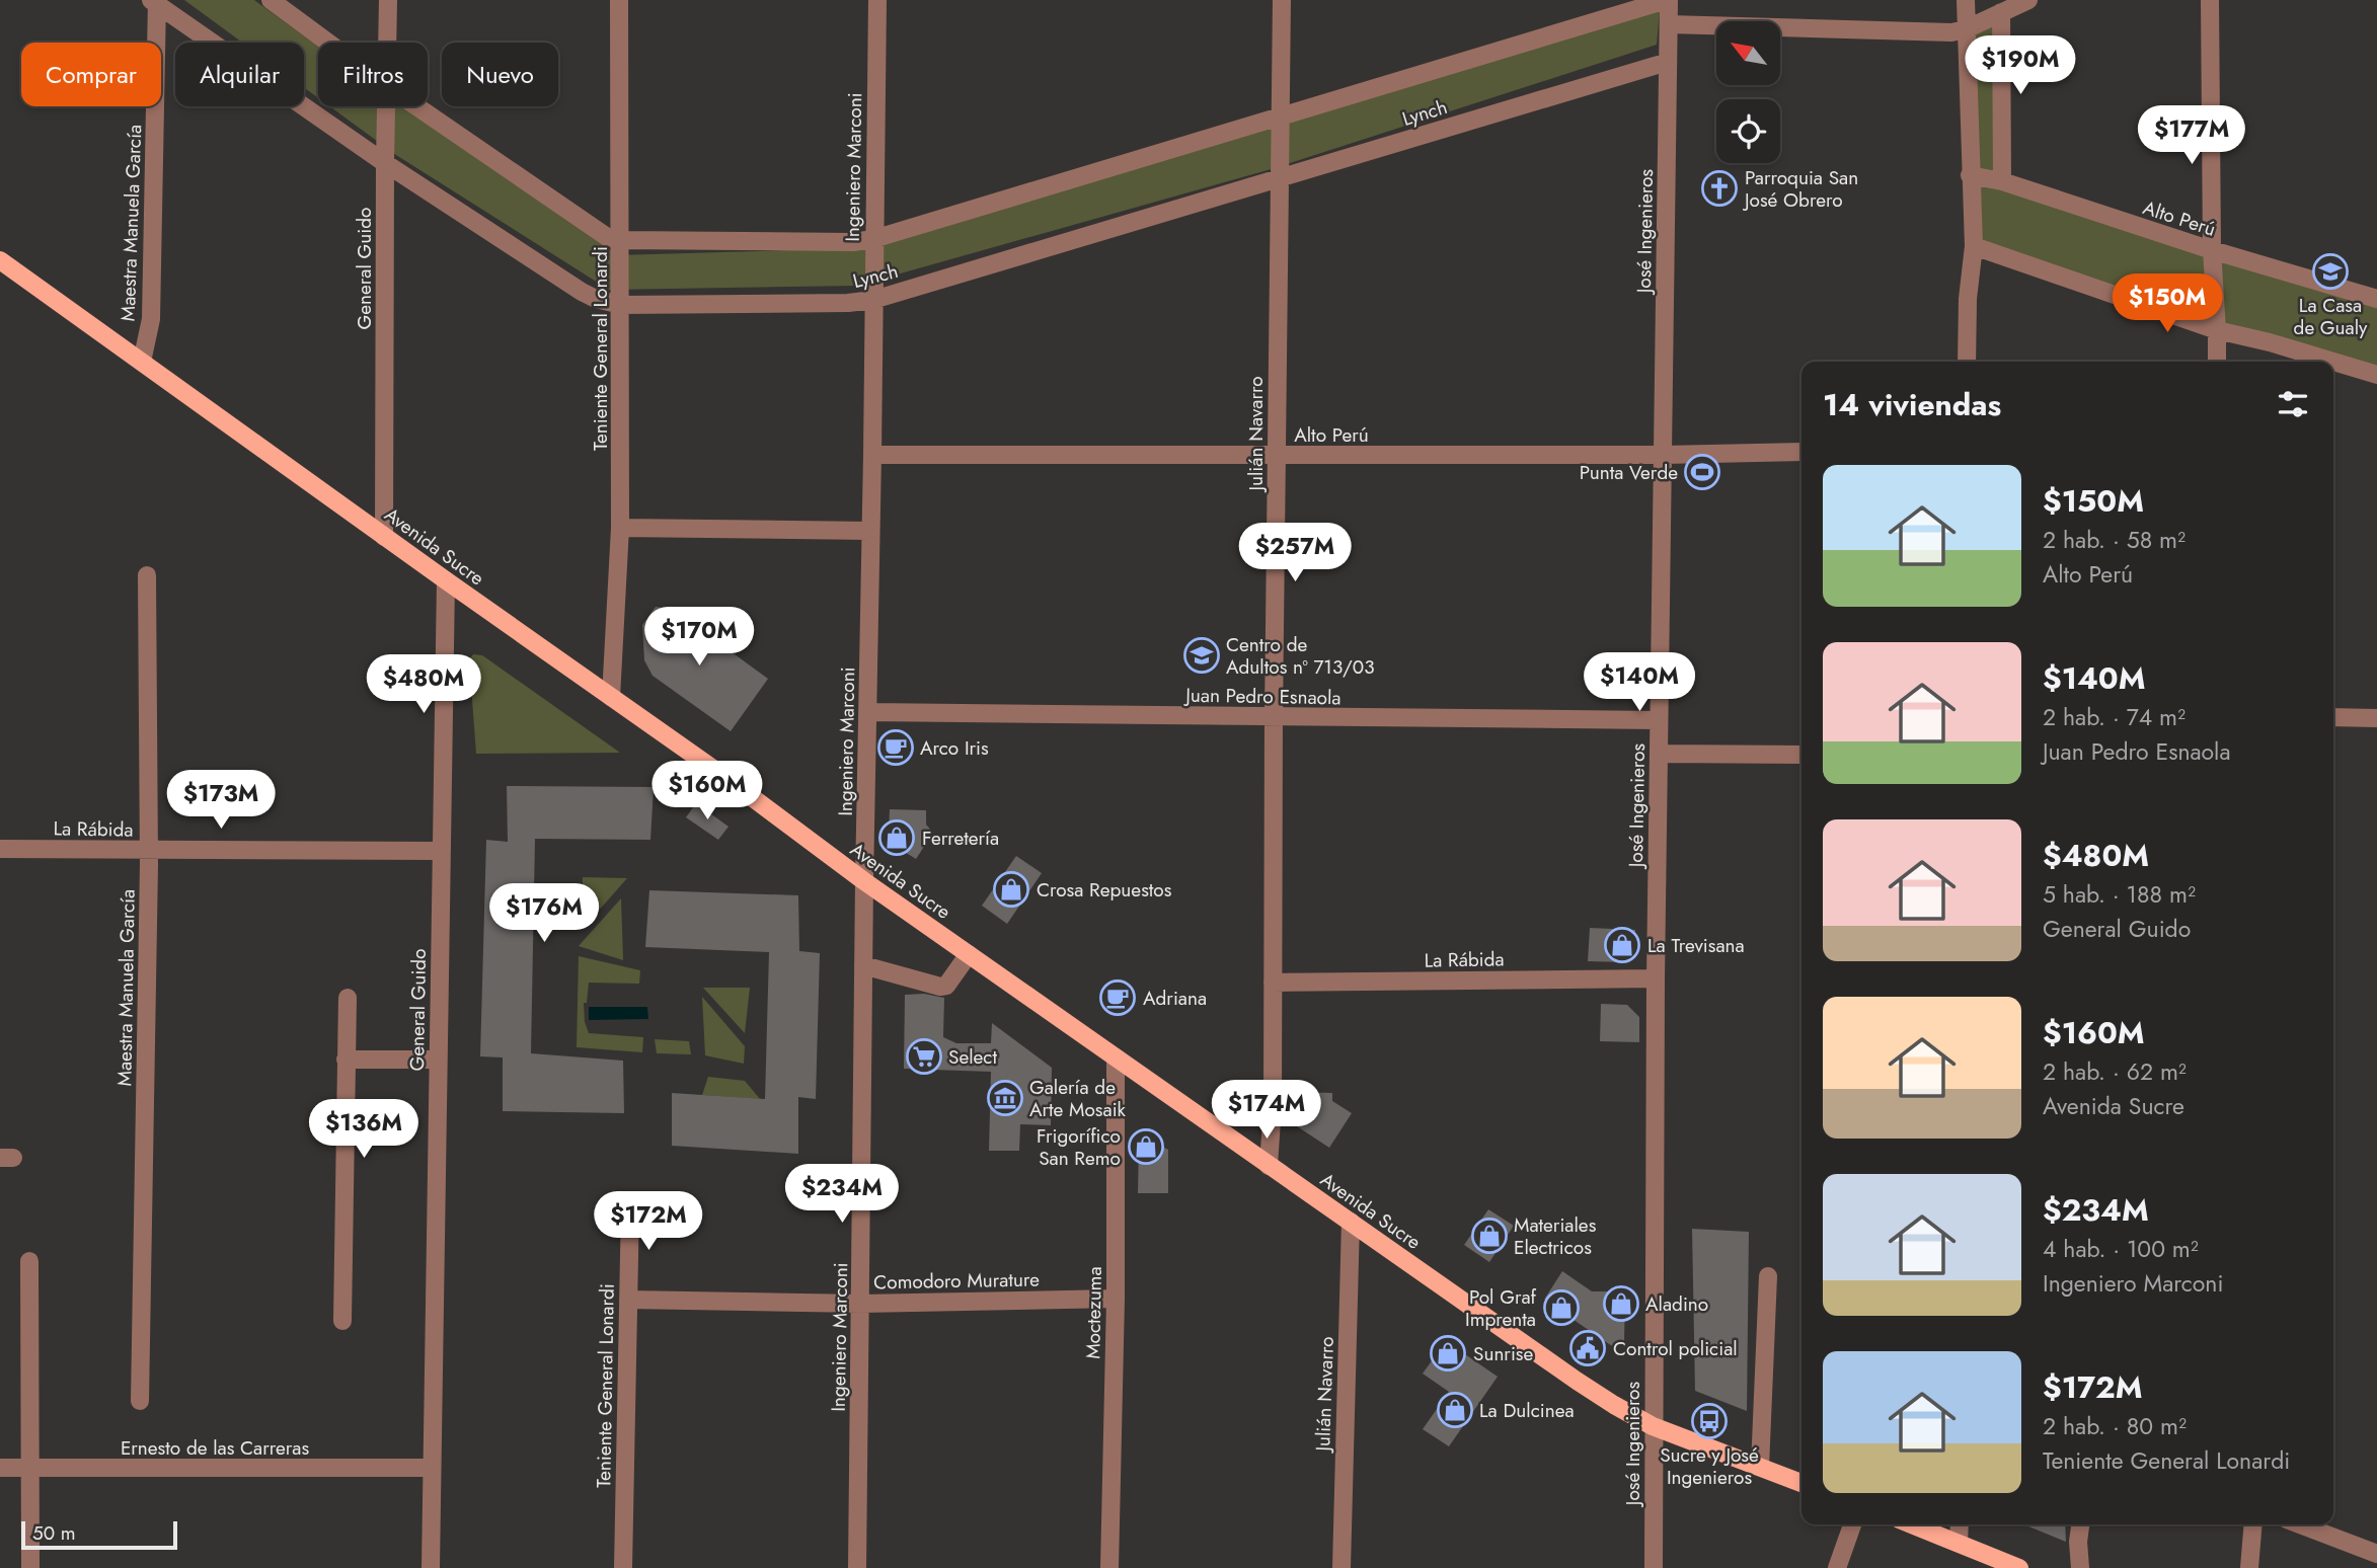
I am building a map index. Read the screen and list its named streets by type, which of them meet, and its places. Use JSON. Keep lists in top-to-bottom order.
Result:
{
  "streets": {
    "main road": ["Avenida Sucre"],
    "street": [
      "Lynch",
      "Ingeniero Marconi",
      "Alto Perú",
      "Maestra Manuela García",
      "José Ingenieros",
      "General Guido",
      "Teniente General Lonardi",
      "Julián Navarro",
      "Juan Pedro Esnaola",
      "La Rábida",
      "Comodoro Murature",
      "Moctezuma",
      "Ernesto de las Carreras"
    ]
  },
  "crossings": [
    ["Lynch", "Ingeniero Marconi"],
    ["Lynch", "Maestra Manuela García"],
    ["Lynch", "José Ingenieros"],
    ["Lynch", "General Guido"],
    ["Lynch", "Teniente General Lonardi"],
    ["Lynch", "Julián Navarro"],
    ["Ingeniero Marconi", "Alto Perú"],
    ["Ingeniero Marconi", "Avenida Sucre"],
    ["Ingeniero Marconi", "Juan Pedro Esnaola"],
    ["Ingeniero Marconi", "Comodoro Murature"],
    ["Alto Perú", "José Ingenieros"],
    ["Alto Perú", "Julián Navarro"],
    ["Maestra Manuela García", "Avenida Sucre"],
    ["Maestra Manuela García", "La Rábida"],
    ["José Ingenieros", "Avenida Sucre"],
    ["José Ingenieros", "Juan Pedro Esnaola"],
    ["José Ingenieros", "La Rábida"],
    ["General Guido", "Avenida Sucre"],
    ["General Guido", "La Rábida"],
    ["General Guido", "Ernesto de las Carreras"],
    ["Teniente General Lonardi", "Avenida Sucre"],
    ["Teniente General Lonardi", "Comodoro Murature"],
    ["Julián Navarro", "Avenida Sucre"],
    ["Julián Navarro", "Juan Pedro Esnaola"],
    ["Julián Navarro", "La Rábida"],
    ["Avenida Sucre", "Moctezuma"],
    ["Comodoro Murature", "Moctezuma"]
  ],
  "places": {
    "church": ["Parroquia San José Obrero"],
    "school or university": ["La Casa de Gualy", "Centro de Adultos nº 713/03"],
    "sports": ["Punta Verde"],
    "cafe": ["Arco Iris", "Adriana"],
    "shop": [
      "Ferretería",
      "Crosa Repuestos",
      "La Trevisana",
      "Frigorífico San Remo",
      "Materiales Electricos",
      "Aladino",
      "Pol Graf Imprenta",
      "Sunrise",
      "La Dulcinea"
    ],
    "supermarket": ["Select"],
    "museum": ["Galería de Arte Mosaik"],
    "public building": ["Control policial"],
    "bus stop": ["Sucre y José Ingenieros"]
  },
  "scale_bar": "50 m",
  "north": "top left",
  "page": {
    "price": [
      "$190M",
      "$177M",
      "$150M",
      "$257M",
      "$170M",
      "$140M",
      "$480M",
      "$160M",
      "$173M",
      "$176M",
      "$174M",
      "$136M",
      "$234M",
      "$172M"
    ],
    "chip": [
      "Comprar",
      "Alquilar",
      "Filtros",
      "Nuevo"
    ],
    "heading": "14 viviendas",
    "list": [
      {
        "name": "$150M",
        "note": "2 hab. · 58 m² · Alto Perú"
      },
      {
        "name": "$140M",
        "note": "2 hab. · 74 m² · Juan Pedro Esnaola"
      },
      {
        "name": "$480M",
        "note": "5 hab. · 188 m² · General Guido"
      },
      {
        "name": "$160M",
        "note": "2 hab. · 62 m² · Avenida Sucre"
      },
      {
        "name": "$234M",
        "note": "4 hab. · 100 m² · Ingeniero Marconi"
      },
      {
        "name": "$172M",
        "note": "2 hab. · 80 m² · Teniente General Lonardi"
      }
    ],
    "scale": "50 m"
  }
}
